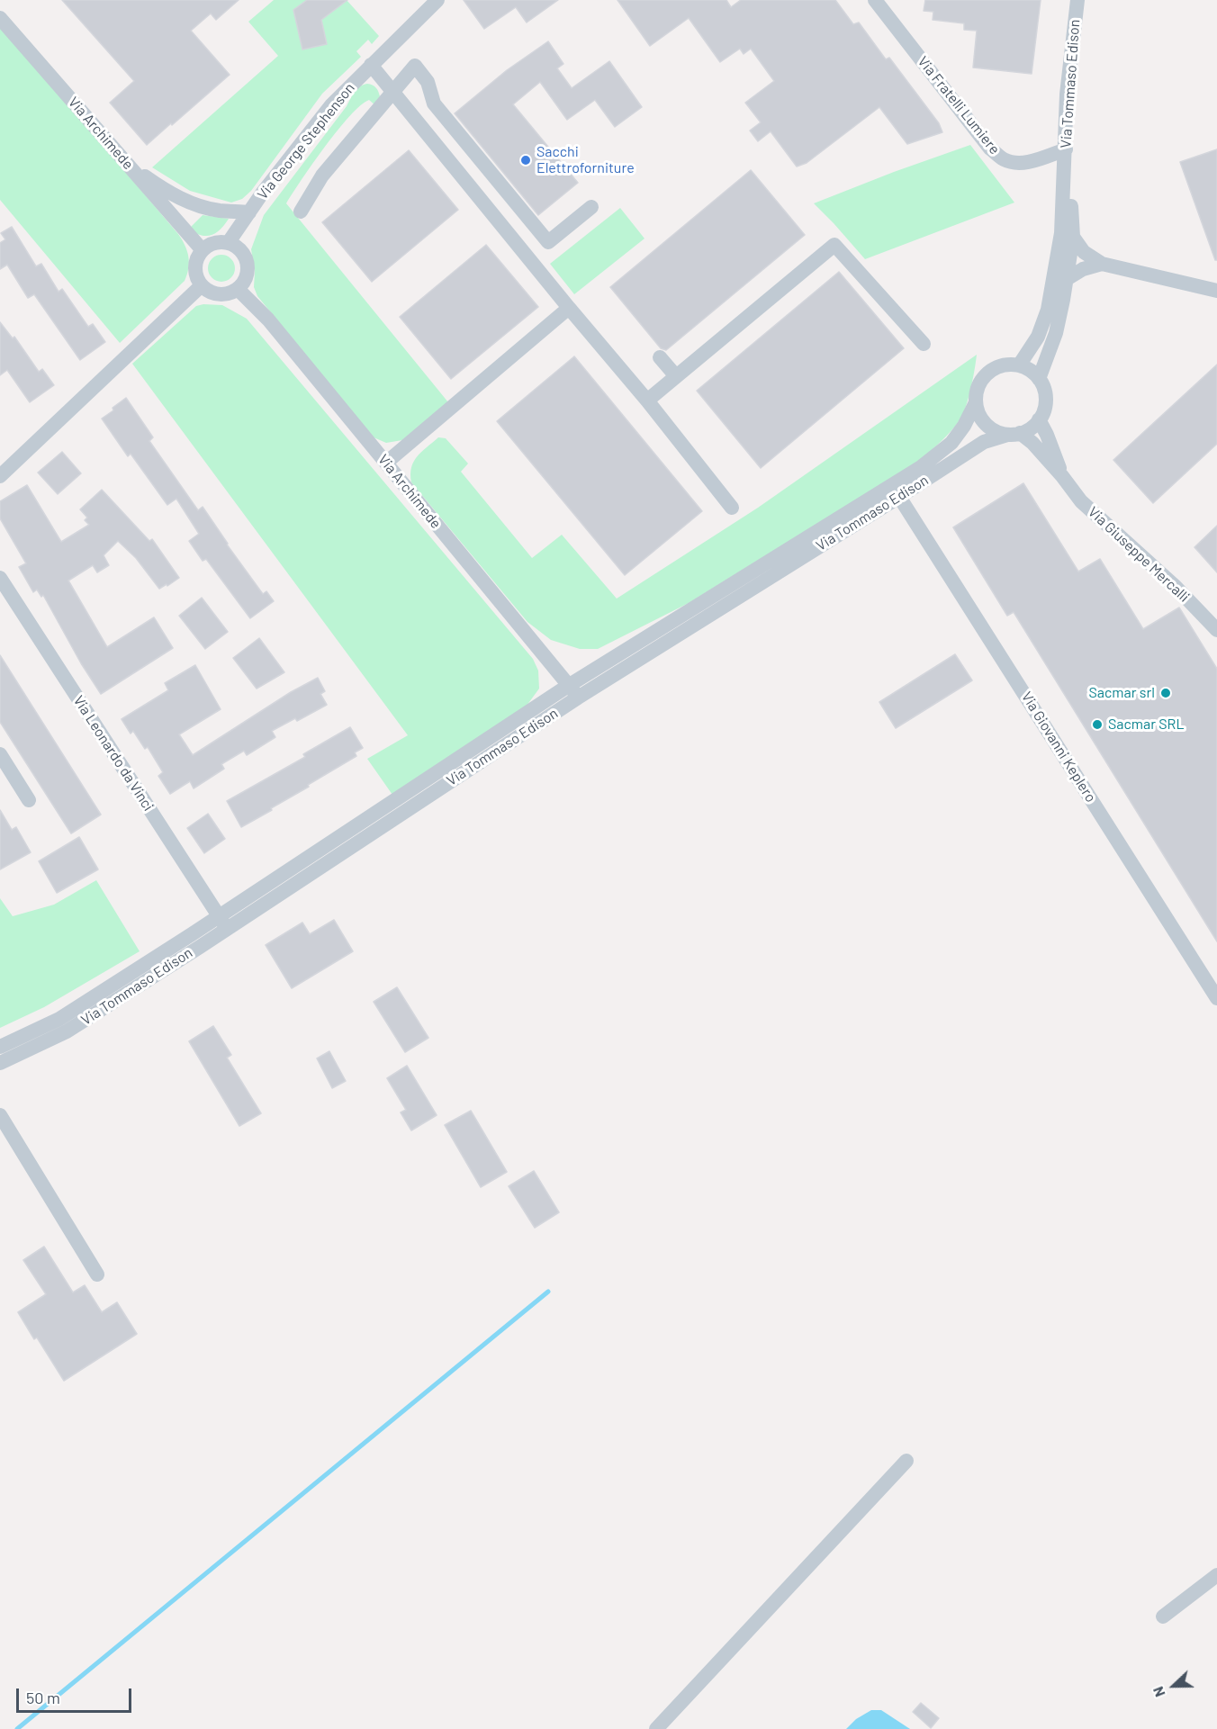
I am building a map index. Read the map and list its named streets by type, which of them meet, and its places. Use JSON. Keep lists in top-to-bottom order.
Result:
{
  "streets": {
    "street": [
      "Via Tommaso Edison",
      "Via Fratelli Lumiere",
      "Via Archimede",
      "Via George Stephenson",
      "Via Giuseppe Mercalli",
      "Via Giovanni Keplero",
      "Via Leonardo da Vinci"
    ]
  },
  "crossings": [
    ["Via Tommaso Edison", "Via Fratelli Lumiere"],
    ["Via Tommaso Edison", "Via Archimede"],
    ["Via Tommaso Edison", "Via Giuseppe Mercalli"],
    ["Via Tommaso Edison", "Via Giovanni Keplero"],
    ["Via Tommaso Edison", "Via Leonardo da Vinci"],
    ["Via Archimede", "Via George Stephenson"]
  ],
  "places": ["Sacchi Elettroforniture", "Sacmar srl", "Sacmar SRL"],
  "scale_bar": "50 m",
  "north": "left"
}
